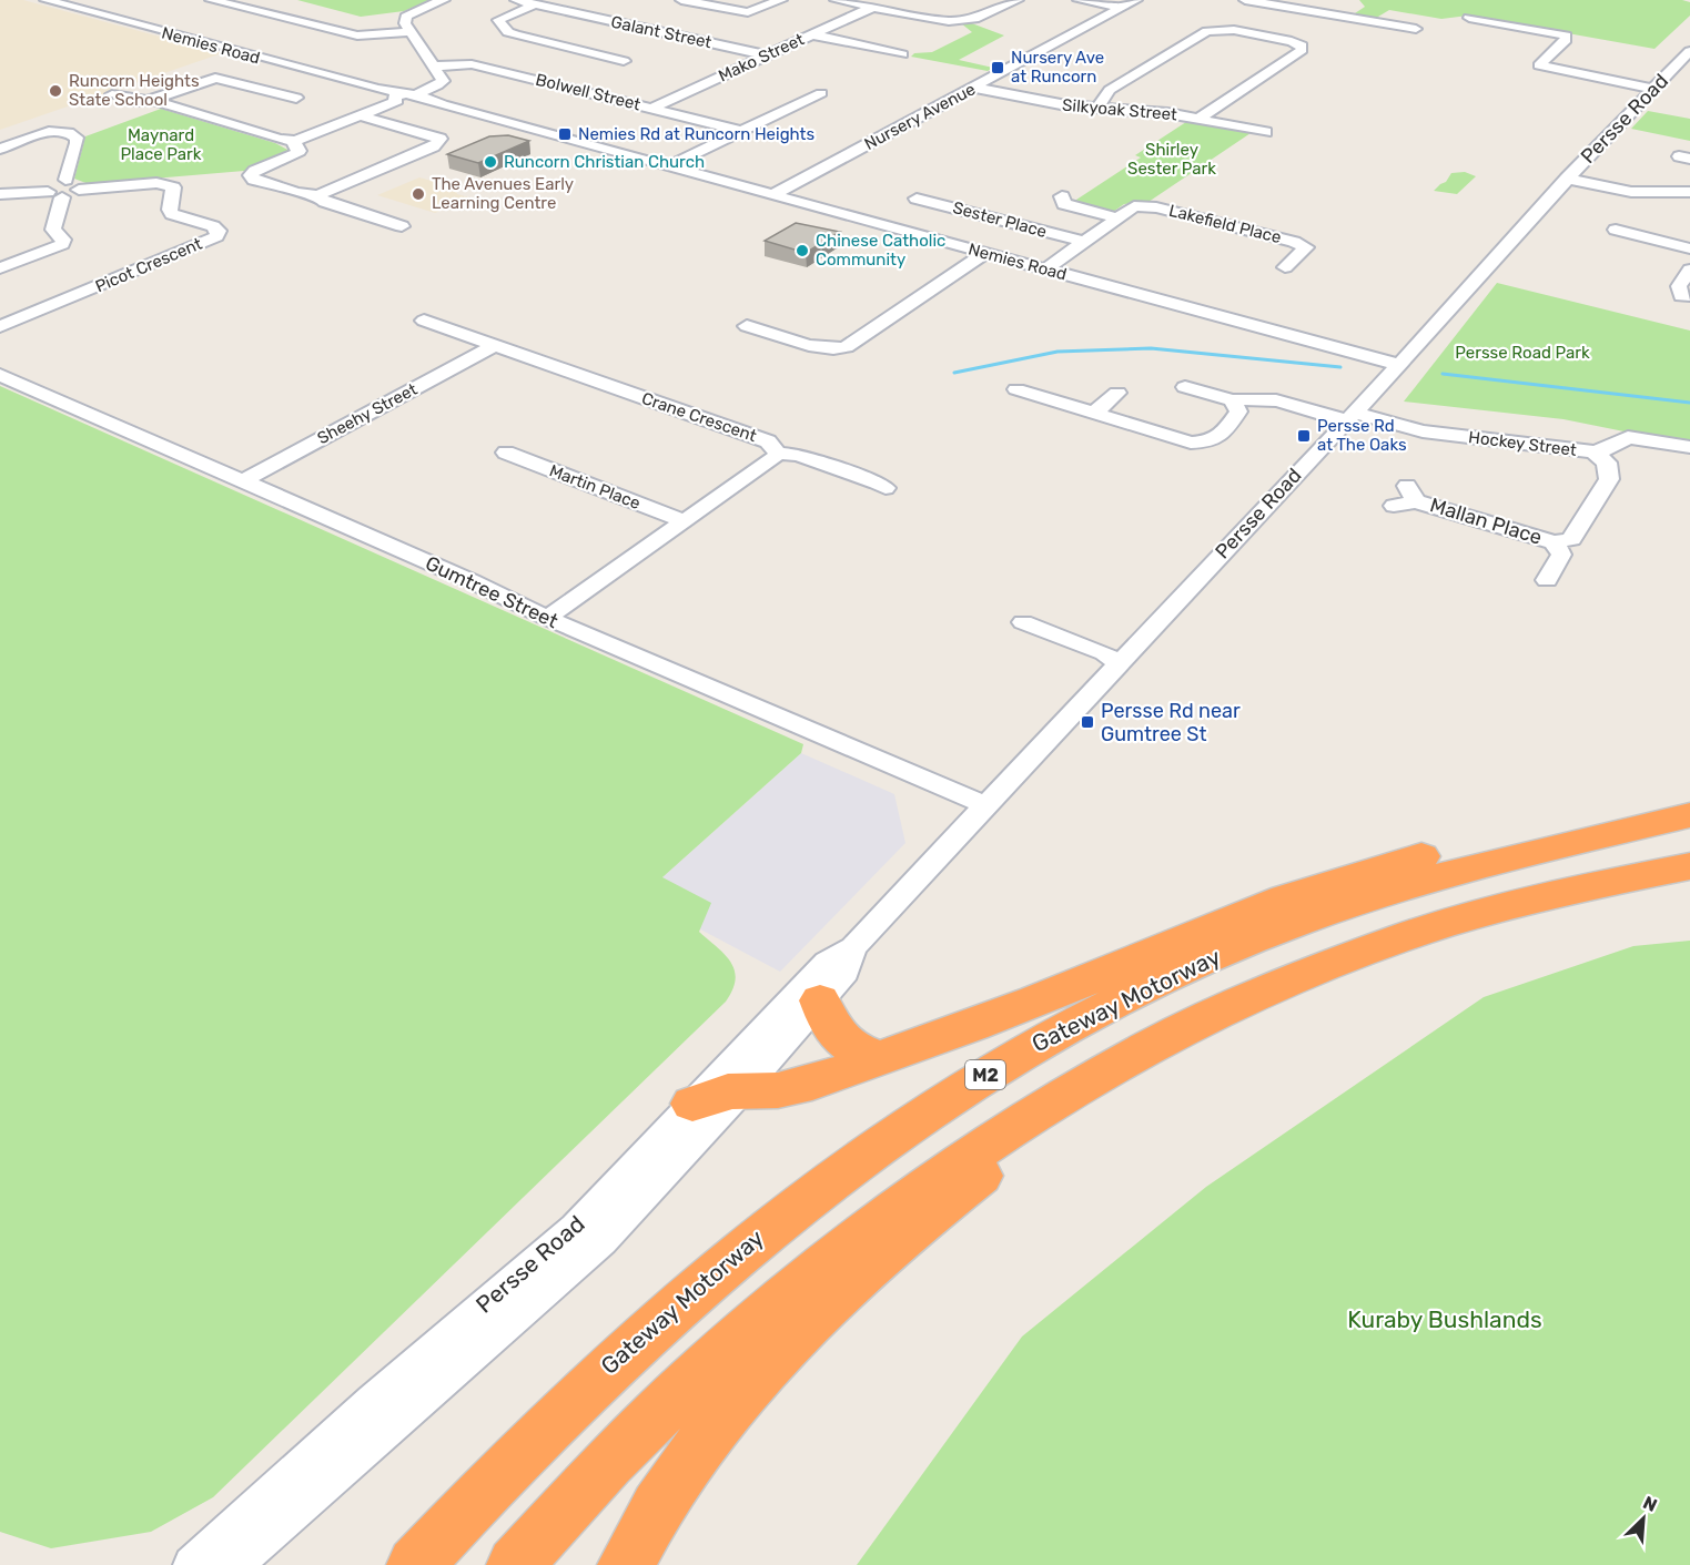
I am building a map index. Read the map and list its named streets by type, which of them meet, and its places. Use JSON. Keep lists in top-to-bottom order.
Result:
{
  "streets": {
    "highway": ["Gateway Motorway", "M2"],
    "street": [
      "Galant Street",
      "Nemies Road",
      "Mako Street",
      "Bolwell Street",
      "Silkyoak Street",
      "Nursery Avenue",
      "Persse Road",
      "Sester Place",
      "Lakefield Place",
      "Picot Crescent",
      "Sheehy Street",
      "Crane Crescent",
      "Hockey Street",
      "Martin Place",
      "Mallan Place",
      "Gumtree Street"
    ]
  },
  "crossings": [
    ["Galant Street", "Mako Street"],
    ["Nemies Road", "Nursery Avenue"],
    ["Nemies Road", "Persse Road"],
    ["Nemies Road", "Lakefield Place"],
    ["Mako Street", "Bolwell Street"],
    ["Silkyoak Street", "Nursery Avenue"],
    ["Persse Road", "Hockey Street"],
    ["Persse Road", "Gumtree Street"],
    ["Sester Place", "Lakefield Place"],
    ["Sheehy Street", "Crane Crescent"],
    ["Sheehy Street", "Gumtree Street"],
    ["Crane Crescent", "Martin Place"],
    ["Crane Crescent", "Gumtree Street"],
    ["Hockey Street", "Mallan Place"]
  ],
  "parks": [
    "Maynard Place Park",
    "Shirley Sester Park",
    "Persse Road Park",
    "Kuraby Bushlands"
  ],
  "places": {
    "transit": [
      "Nursery Ave at Runcorn",
      "Nemies Rd at Runcorn Heights",
      "Persse Rd at The Oaks",
      "Persse Rd near Gumtree St"
    ],
    "other": [
      "Runcorn Heights State School",
      "Runcorn Christian Church",
      "The Avenues Early Learning Centre",
      "Chinese Catholic Community"
    ]
  },
  "north": "top right"
}
